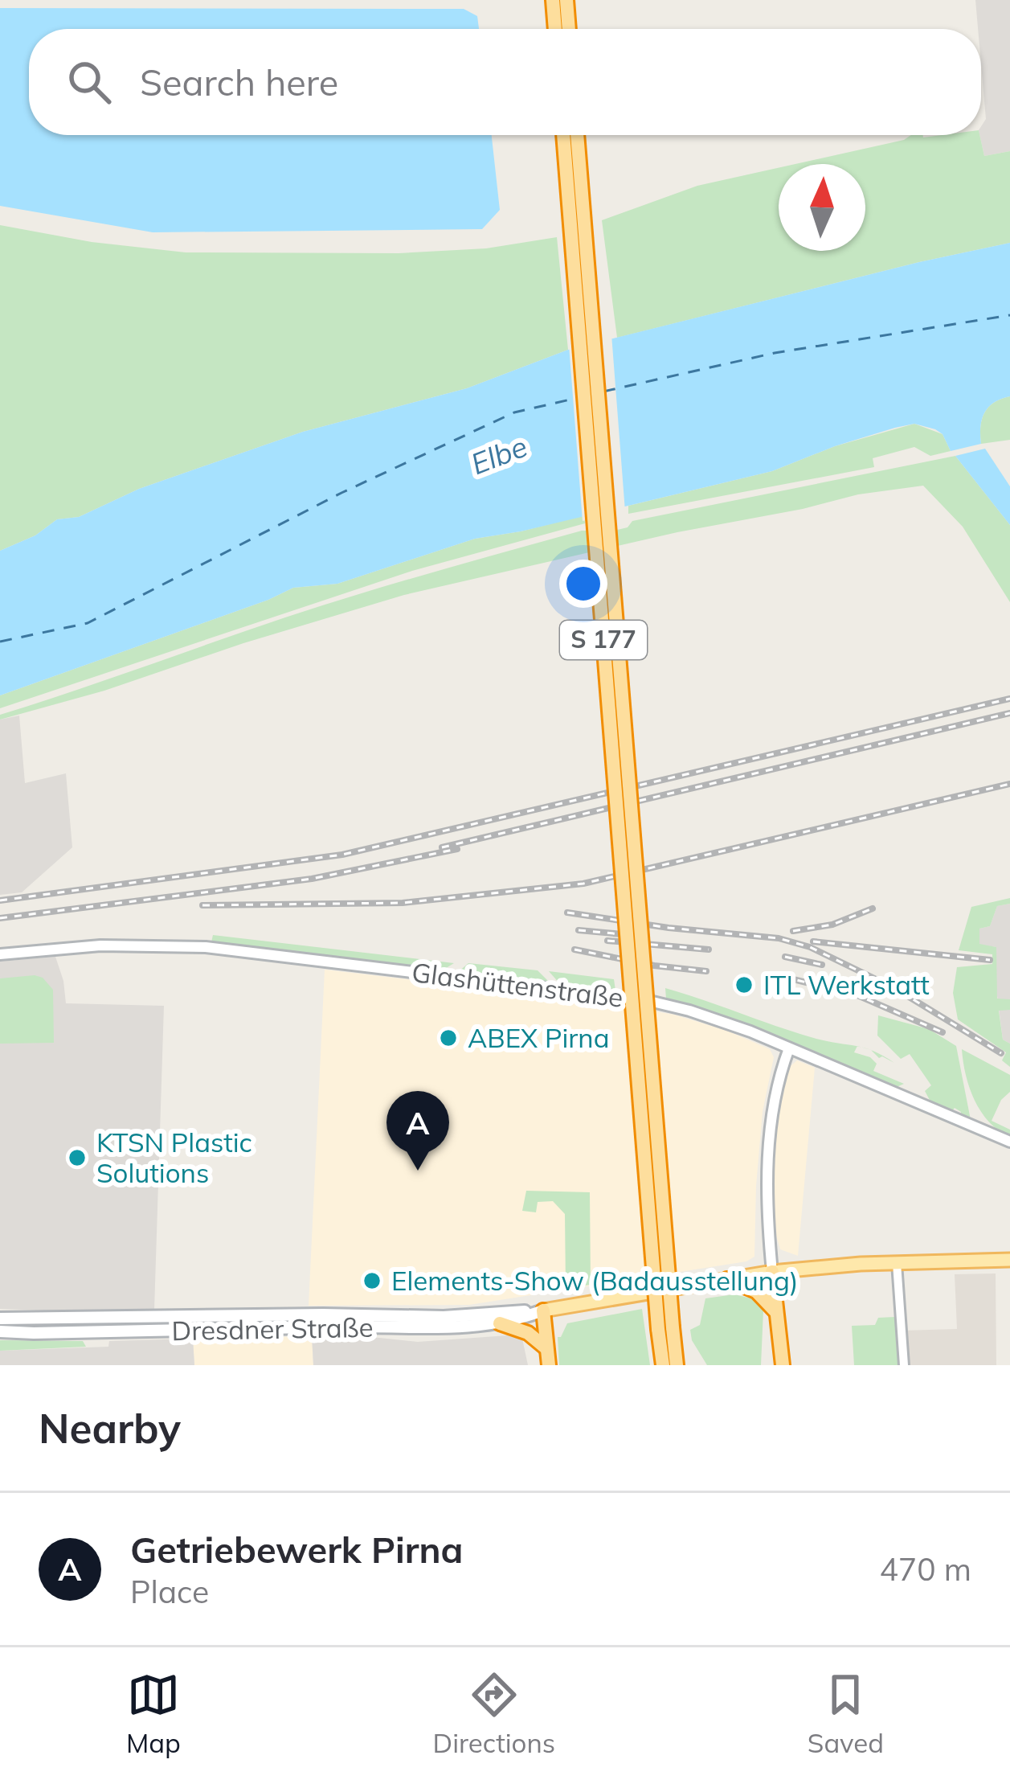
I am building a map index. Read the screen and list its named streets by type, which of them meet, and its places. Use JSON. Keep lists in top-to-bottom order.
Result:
{
  "streets": {
    "highway": ["S 177"],
    "main road": ["Dresdner Straße"],
    "street": ["Glashüttenstraße"]
  },
  "water": ["Elbe"],
  "places": [
    "ITL Werkstatt",
    "ABEX Pirna",
    "KTSN Plastic Solutions",
    "Elements-Show (Badausstellung)"
  ],
  "north": "top",
  "page": {
    "search": "Search here",
    "pins": "A",
    "heading": "Nearby",
    "list": [
      {
        "mark": "A",
        "name": "Getriebewerk Pirna",
        "note": "Place",
        "value": "470 m"
      }
    ],
    "nav": ["Map", "Directions", "Saved"]
  }
}
